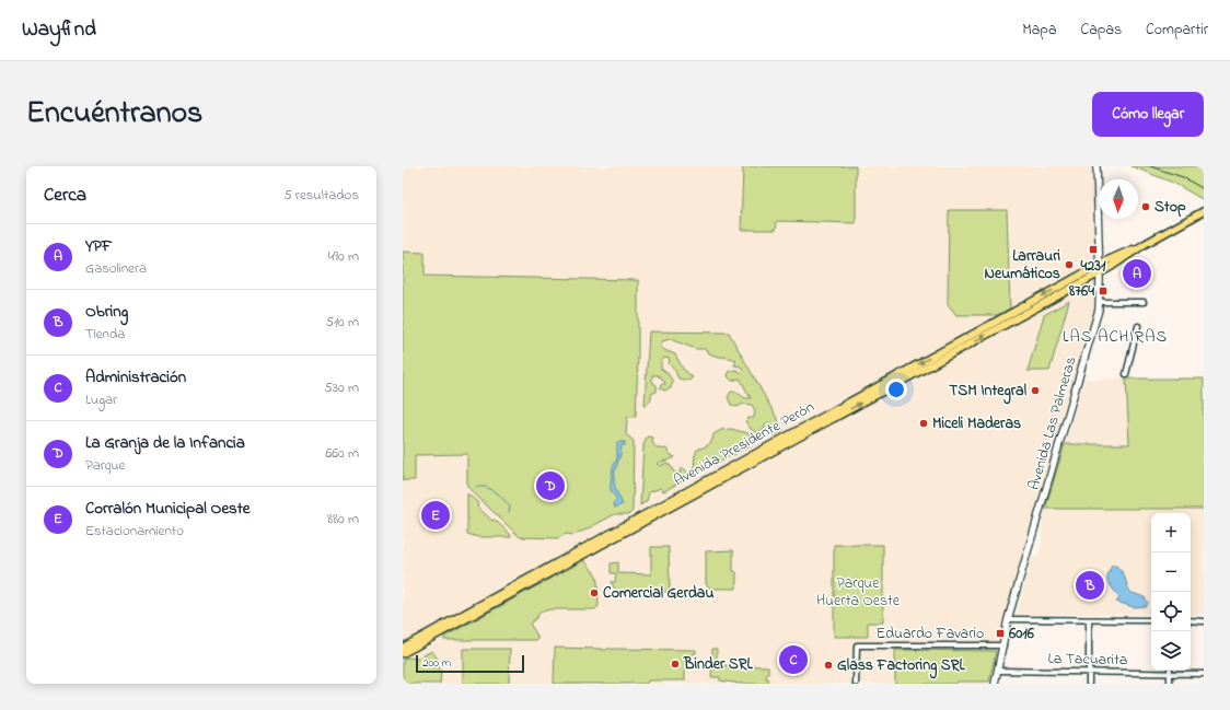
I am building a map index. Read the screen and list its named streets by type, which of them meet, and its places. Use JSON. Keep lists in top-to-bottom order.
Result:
{
  "streets": {
    "main road": ["Avenida Las Palmeras", "Avenida Presidente Perón"],
    "street": ["Eduardo Favario", "La Tacuarita"]
  },
  "crossings": [
    ["Avenida Las Palmeras", "Avenida Presidente Perón"],
    ["Avenida Las Palmeras", "Eduardo Favario"],
    ["Avenida Las Palmeras", "La Tacuarita"]
  ],
  "districts": ["LAS ACHIRAS"],
  "parks": ["Parque Huerta Oeste"],
  "places": {
    "other": [
      "Stop",
      "Larrauri Neumáticos",
      "TSM Integral",
      "Miceli Maderas",
      "Comercial Gerdau",
      "Binder SRL",
      "Glass Factoring SRL"
    ],
    "transit": ["4231", "8764", "6016"]
  },
  "scale_bar": "200 m",
  "north": "bottom",
  "page": {
    "header": "Wayfind",
    "nav": ["Mapa", "Capas", "Compartir"],
    "title": "Encuéntranos",
    "buttons": "Cómo llegar",
    "heading": ["Cerca", "5 resultados"],
    "list": [
      {
        "mark": "A",
        "name": "YPF",
        "note": "Gasolinera",
        "value": "490 m"
      },
      {
        "mark": "B",
        "name": "Obring",
        "note": "Tienda",
        "value": "510 m"
      },
      {
        "mark": "C",
        "name": "Administración",
        "note": "Lugar",
        "value": "530 m"
      },
      {
        "mark": "D",
        "name": "La Granja de la Infancia",
        "note": "Parque",
        "value": "660 m"
      },
      {
        "mark": "E",
        "name": "Corralón Municipal Oeste",
        "note": "Estacionamiento",
        "value": "880 m"
      }
    ],
    "pins": [
      "A",
      "D",
      "E",
      "B",
      "C"
    ],
    "map_buttons": ["+", "−"],
    "scale": "200 m"
  }
}
